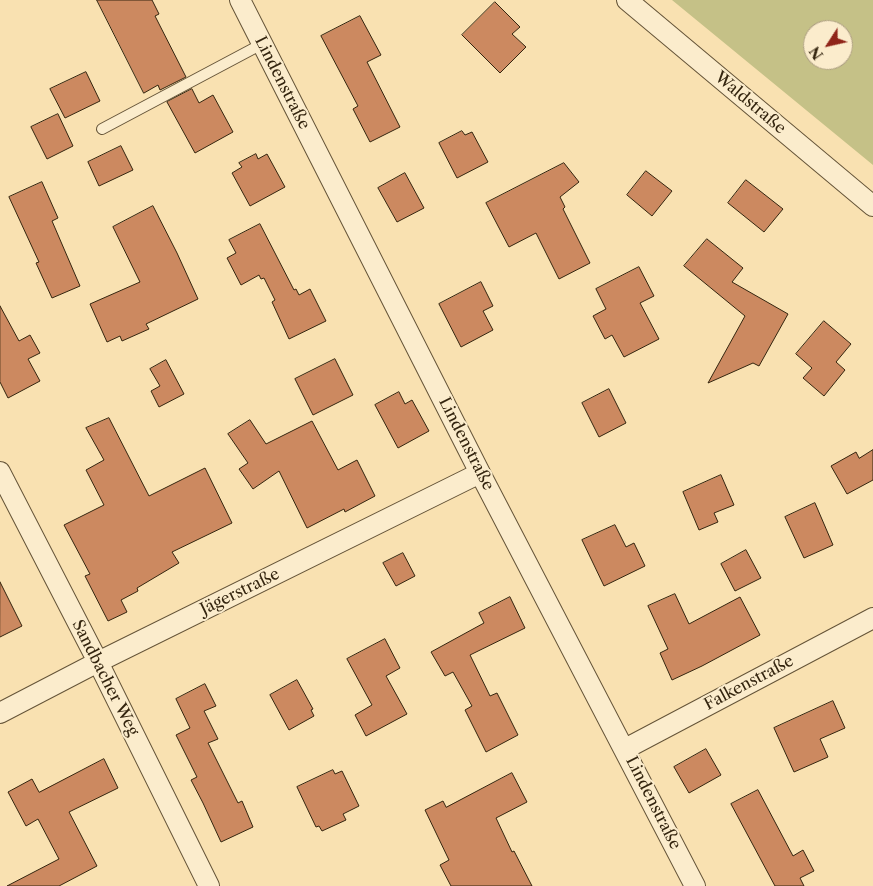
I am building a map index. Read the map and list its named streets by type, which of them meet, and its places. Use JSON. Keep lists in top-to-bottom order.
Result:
{
  "streets": {
    "street": [
      "Lindenstraße",
      "Waldstraße",
      "Jägerstraße",
      "Sandbacher Weg",
      "Falkenstraße"
    ]
  },
  "crossings": [
    ["Lindenstraße", "Jägerstraße"],
    ["Lindenstraße", "Falkenstraße"],
    ["Jägerstraße", "Sandbacher Weg"]
  ],
  "north": "bottom left"
}
